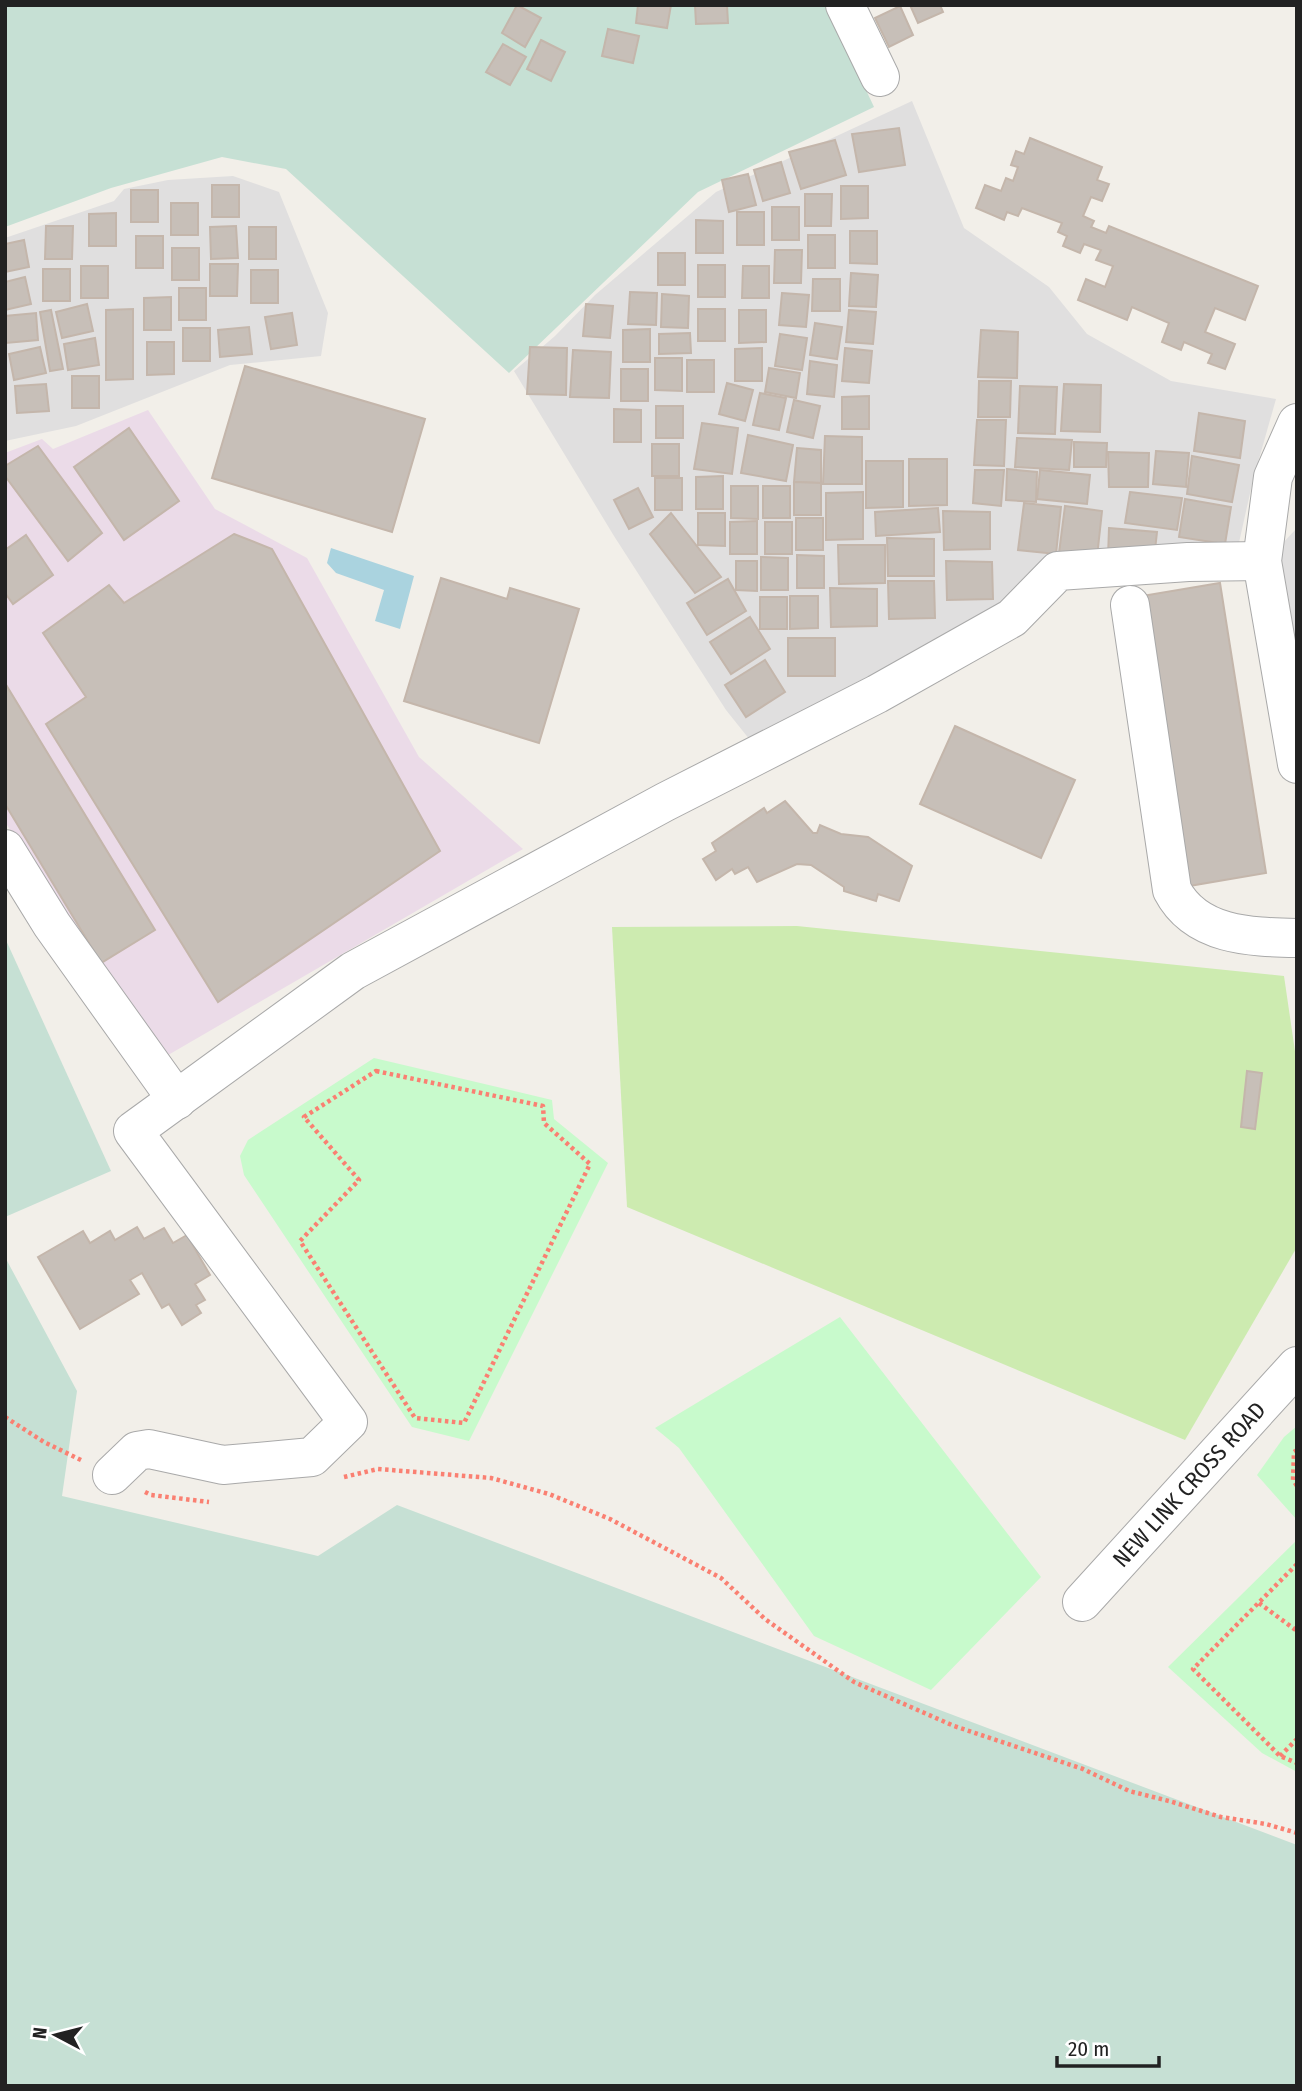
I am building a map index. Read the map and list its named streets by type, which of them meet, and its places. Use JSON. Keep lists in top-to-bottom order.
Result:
{
  "streets": {
    "street": ["NEW LINK CROSS ROAD"]
  },
  "scale_bar": "20 m",
  "north": "left"
}
